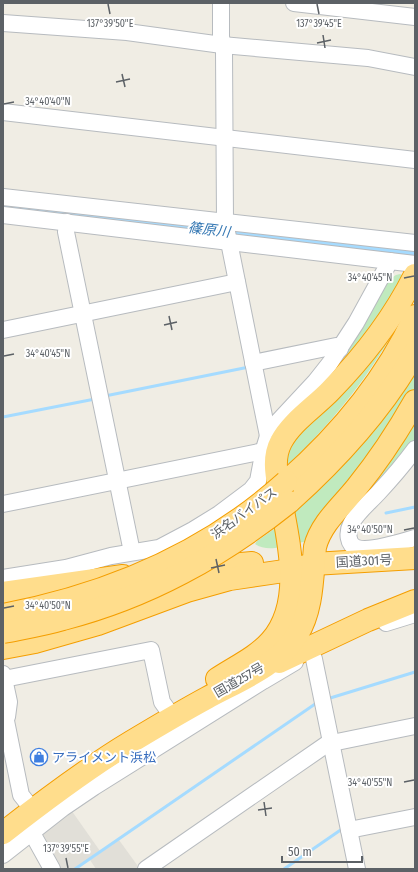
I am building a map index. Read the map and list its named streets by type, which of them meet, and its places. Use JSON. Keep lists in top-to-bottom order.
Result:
{
  "streets": {
    "highway": ["浜名バイパス", "国道301号", "国道257号"]
  },
  "crossings": [
    ["国道301号", "国道257号"]
  ],
  "water": ["篠原川"],
  "places": {
    "shop": ["アライメント浜松"]
  },
  "scale_bar": "50 m",
  "coordinates": [
    "137°39'50\"E",
    "137°39'45\"E",
    "34°40'40\"N",
    "34°40'45\"N",
    "34°40'50\"N",
    "34°40'55\"N",
    "137°39'55\"E"
  ]
}
